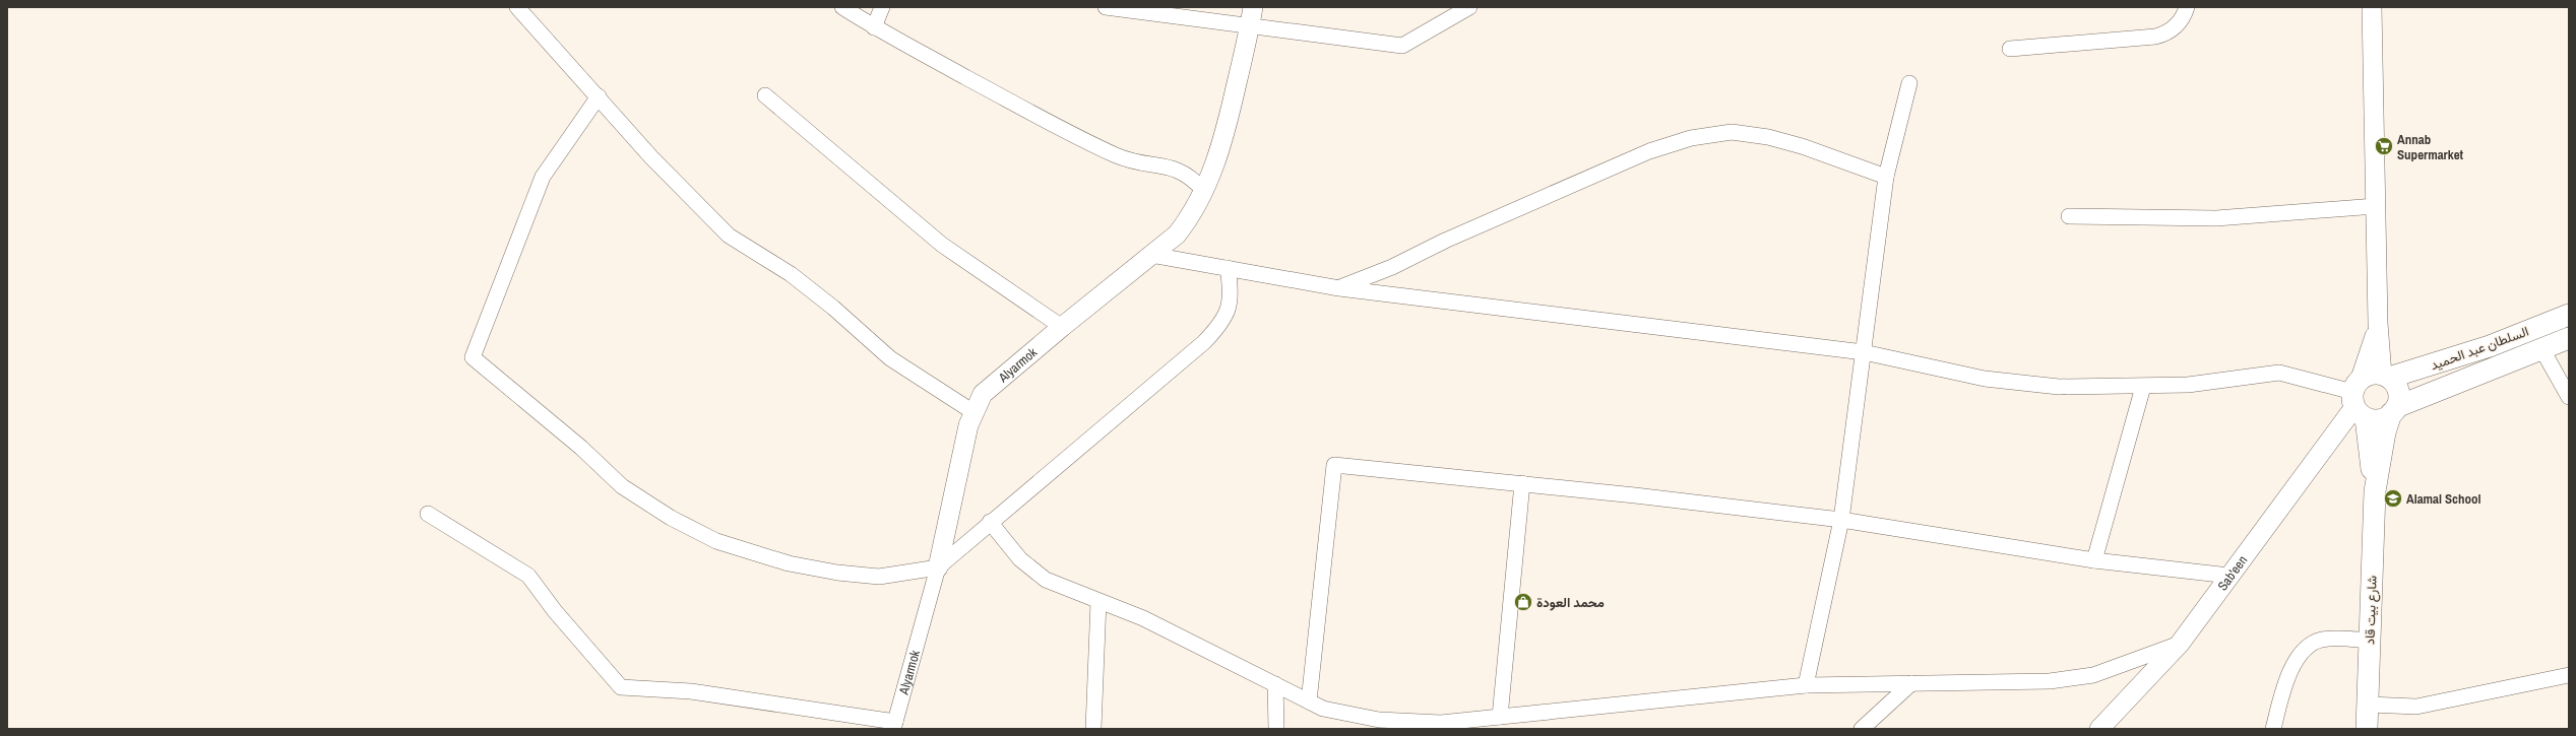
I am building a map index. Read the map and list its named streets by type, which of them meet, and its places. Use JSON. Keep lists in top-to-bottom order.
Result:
{
  "streets": {
    "main road": ["السلطان عبد الحميد", "شارع بيت قاد"],
    "street": ["Alyarmok", "Sab'een"]
  },
  "crossings": [
    ["السلطان عبد الحميد", "Sab'een"]
  ],
  "places": {
    "supermarket": ["Annab Supermarket"],
    "school or university": ["Alamal School"],
    "shop": ["محمد العودة"]
  }
}
